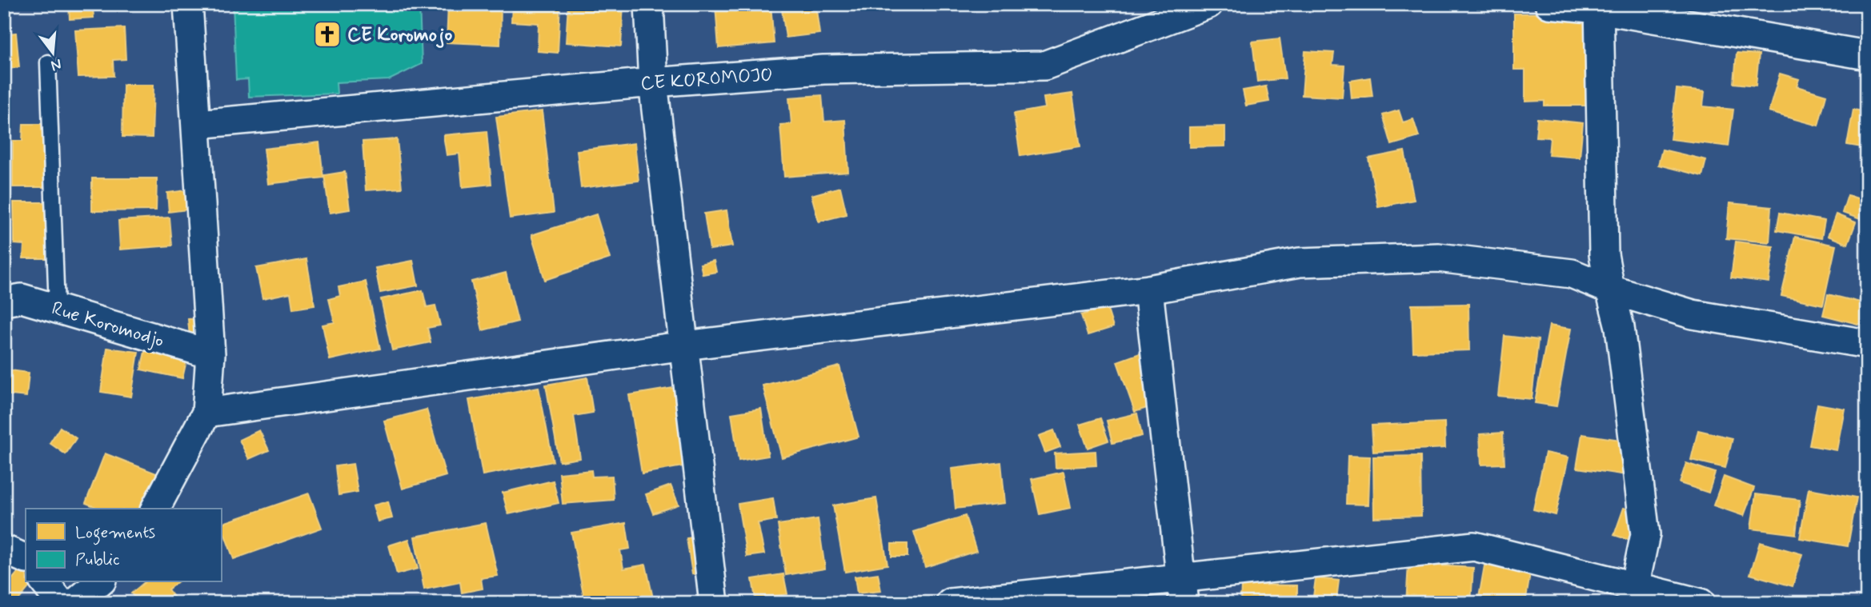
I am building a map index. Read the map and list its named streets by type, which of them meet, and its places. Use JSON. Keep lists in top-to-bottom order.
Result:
{
  "streets": {
    "street": ["CE KOROMOJO", "Rue Koromodjo"]
  },
  "places": {
    "church": ["CE Koromojo"]
  },
  "legend": ["Logements", "Public"],
  "north": "bottom"
}
